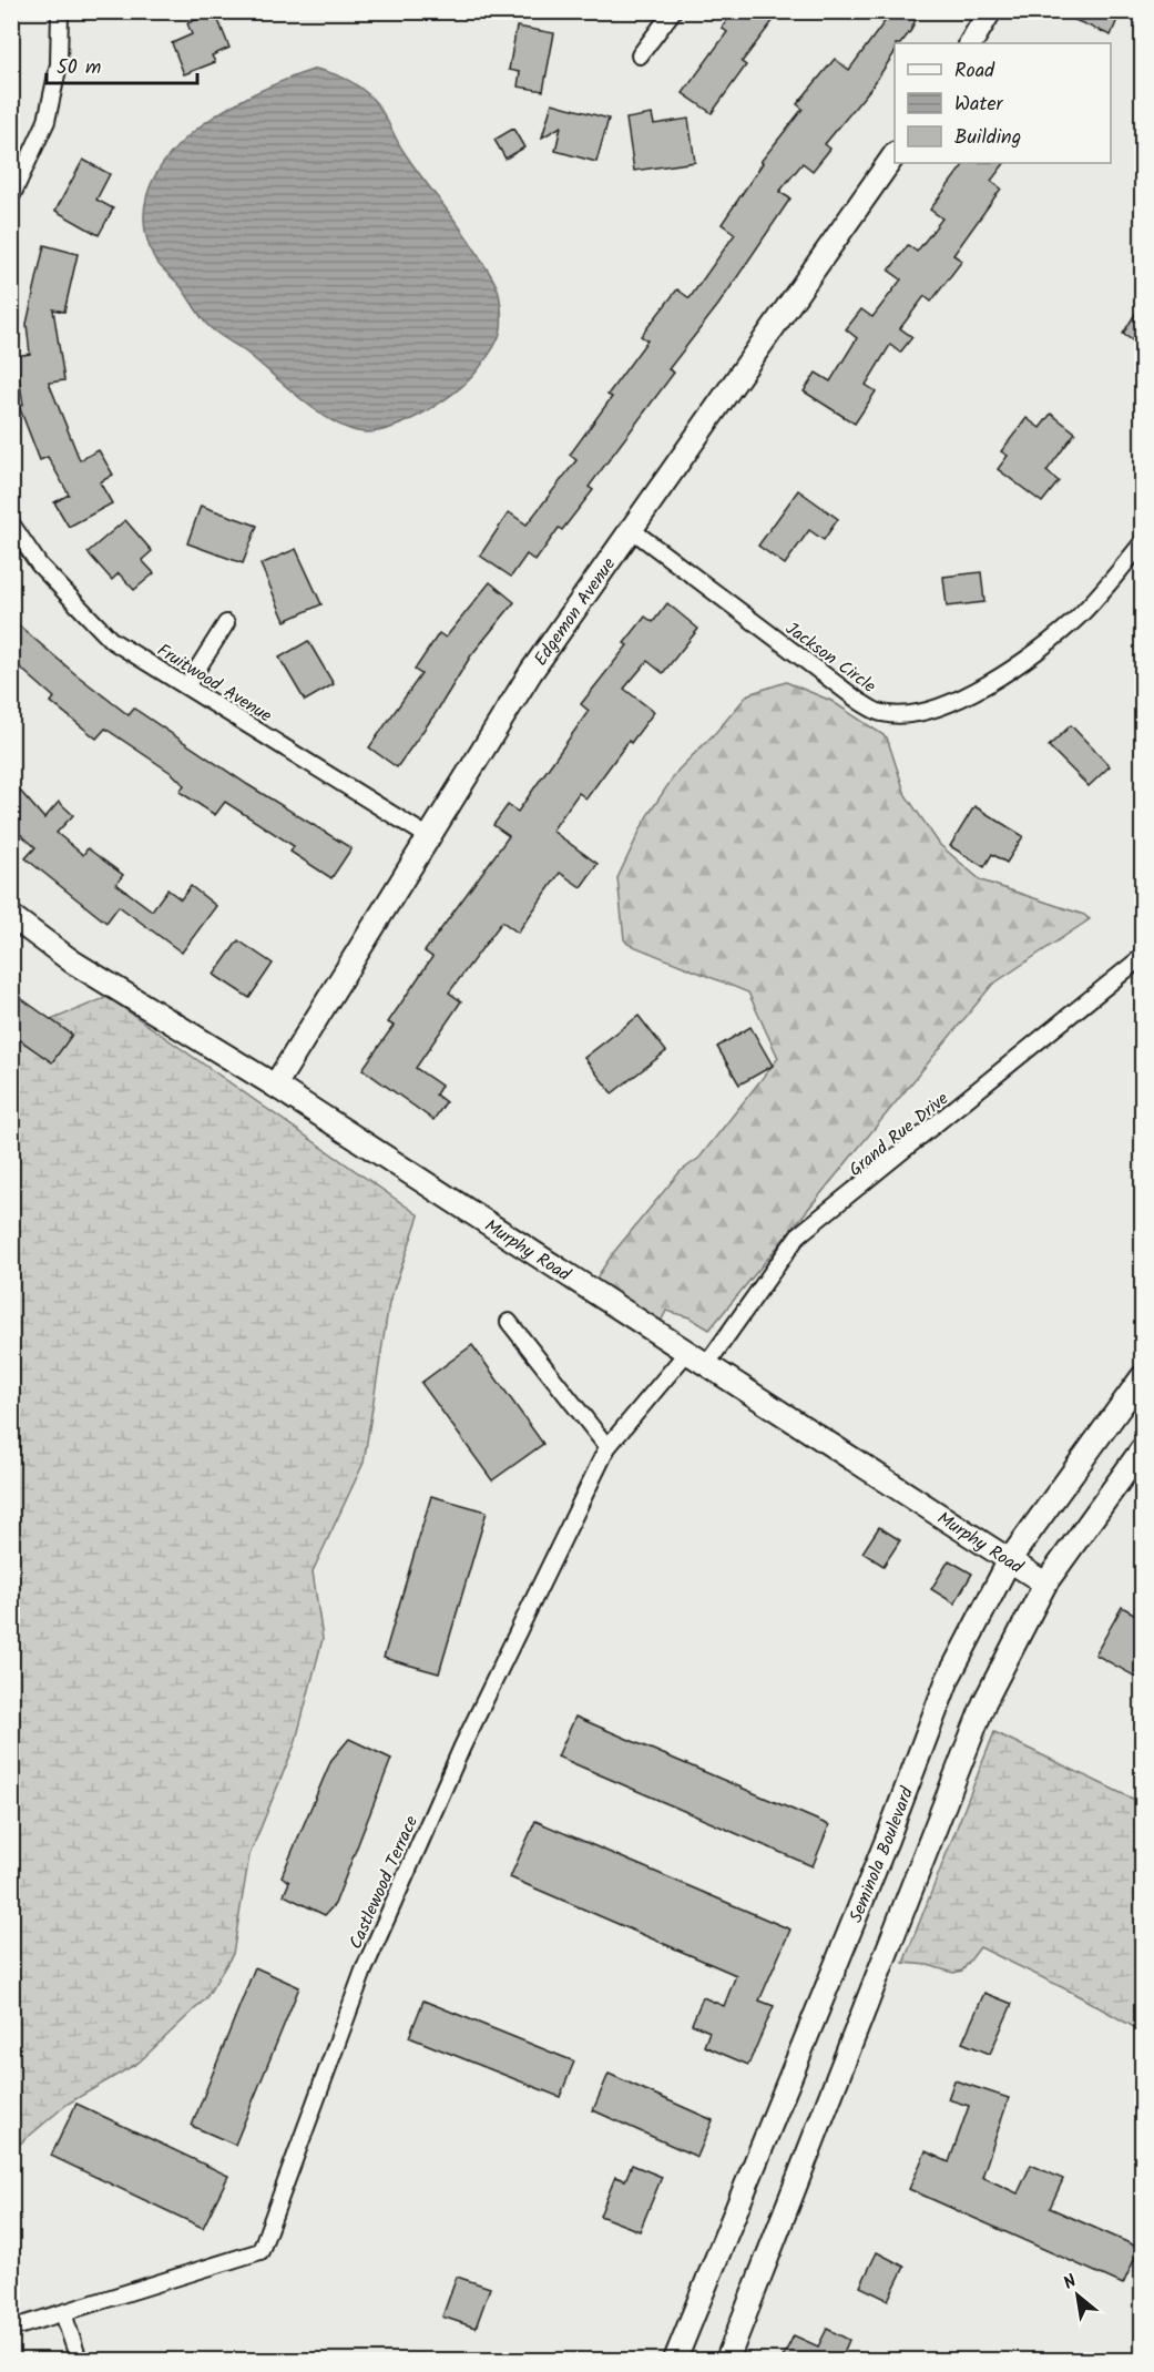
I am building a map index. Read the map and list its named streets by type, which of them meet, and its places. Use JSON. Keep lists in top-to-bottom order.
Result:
{
  "streets": {
    "street": [
      "Edgemon Avenue",
      "Jackson Circle",
      "Fruitwood Avenue",
      "Grand Rue Drive",
      "Murphy Road",
      "Seminola Boulevard",
      "Castlewood Terrace"
    ]
  },
  "crossings": [
    ["Edgemon Avenue", "Jackson Circle"],
    ["Edgemon Avenue", "Fruitwood Avenue"],
    ["Edgemon Avenue", "Murphy Road"],
    ["Grand Rue Drive", "Murphy Road"],
    ["Murphy Road", "Seminola Boulevard"]
  ],
  "legend": ["Road", "Water", "Building"],
  "scale_bar": "50 m",
  "north": "top left"
}
